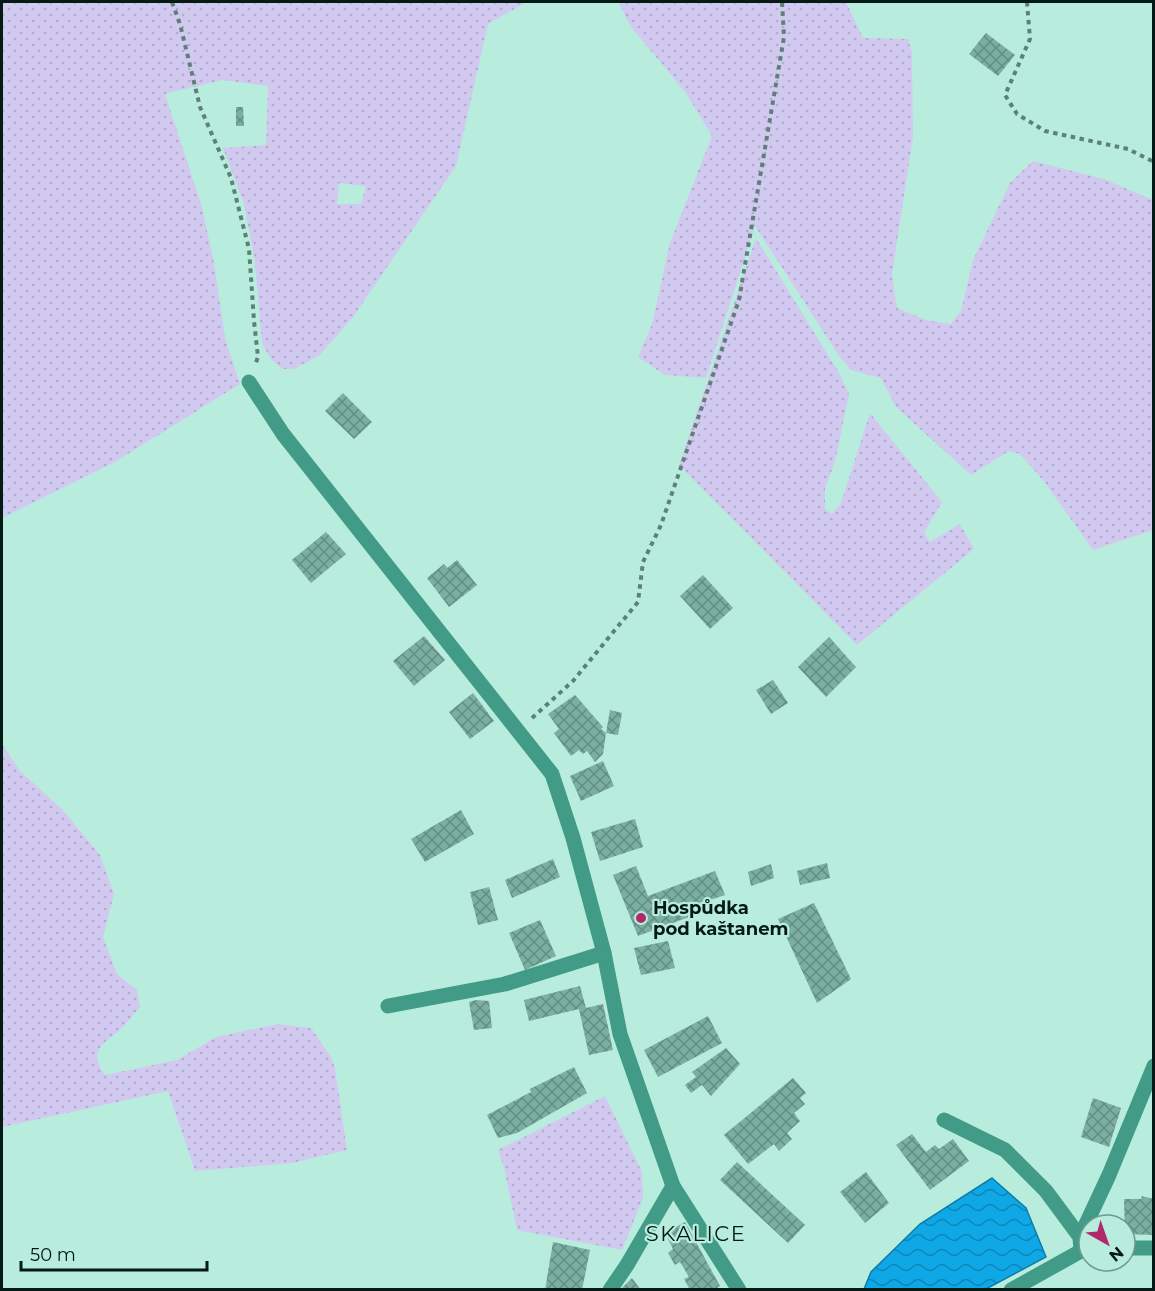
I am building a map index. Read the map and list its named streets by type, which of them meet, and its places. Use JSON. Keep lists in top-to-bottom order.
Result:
{
  "districts": ["SKALICE"],
  "places": ["Hospůdka pod kaštanem"],
  "scale_bar": "50 m",
  "north": "bottom right"
}
